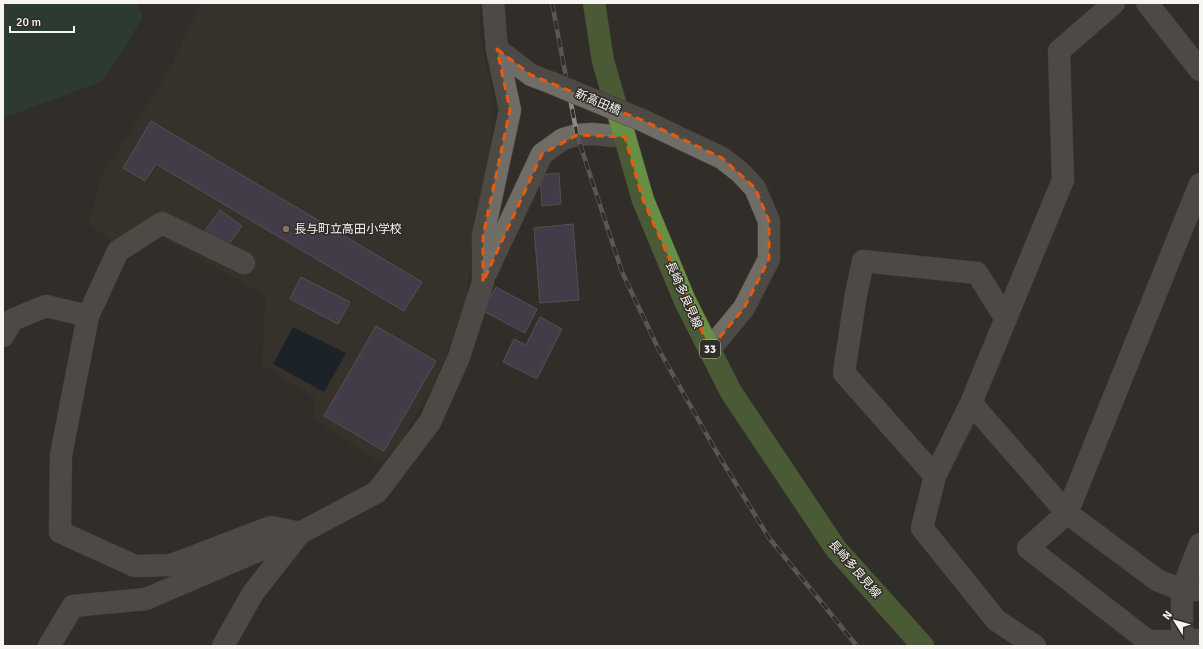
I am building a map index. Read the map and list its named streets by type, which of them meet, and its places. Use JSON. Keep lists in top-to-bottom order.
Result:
{
  "streets": {
    "main road": ["長崎多良見線", "33"],
    "street": ["新高田橋"]
  },
  "crossings": [
    ["新高田橋", "長崎多良見線"]
  ],
  "places": ["長与町立高田小学校"],
  "scale_bar": "20 m",
  "north": "top left"
}
